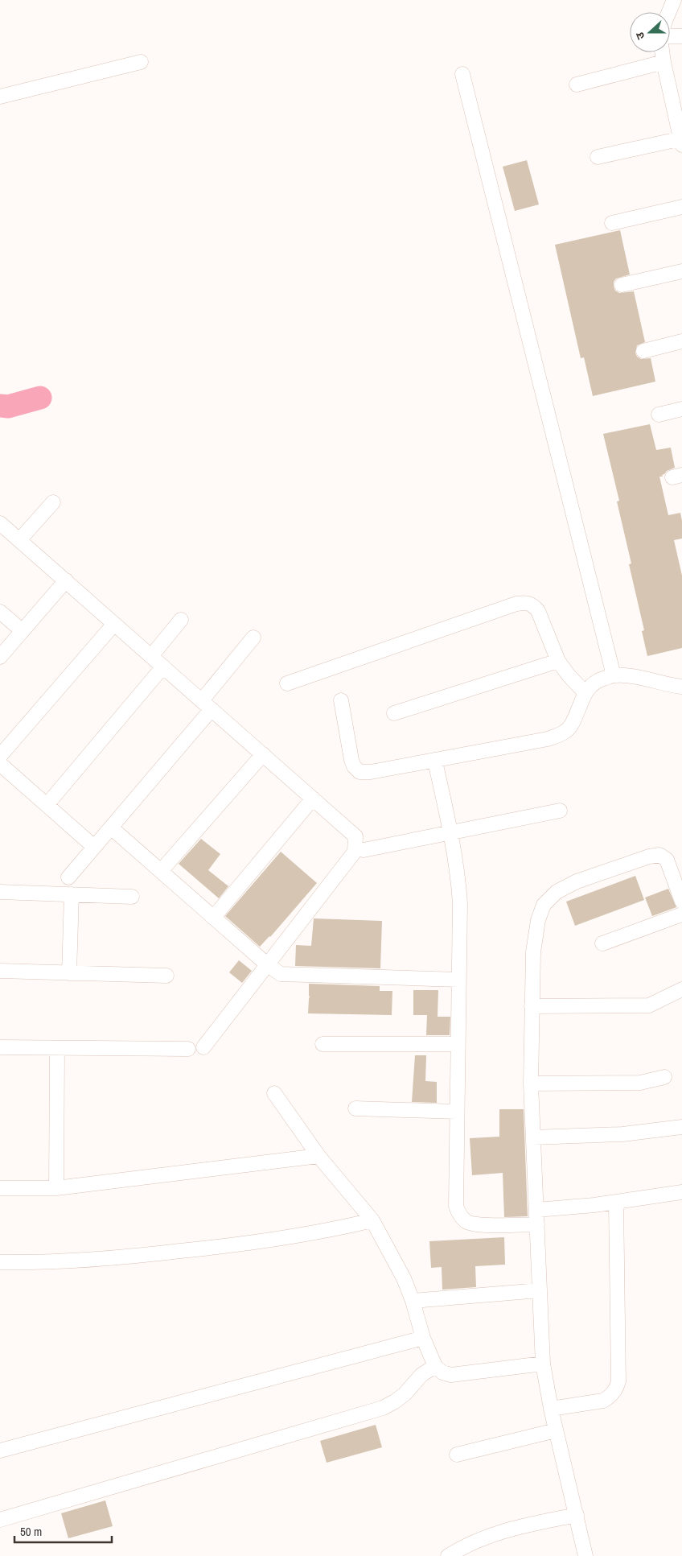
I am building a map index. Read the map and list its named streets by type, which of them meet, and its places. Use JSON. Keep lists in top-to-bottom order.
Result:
{
  "scale_bar": "50 m",
  "north": "left"
}
